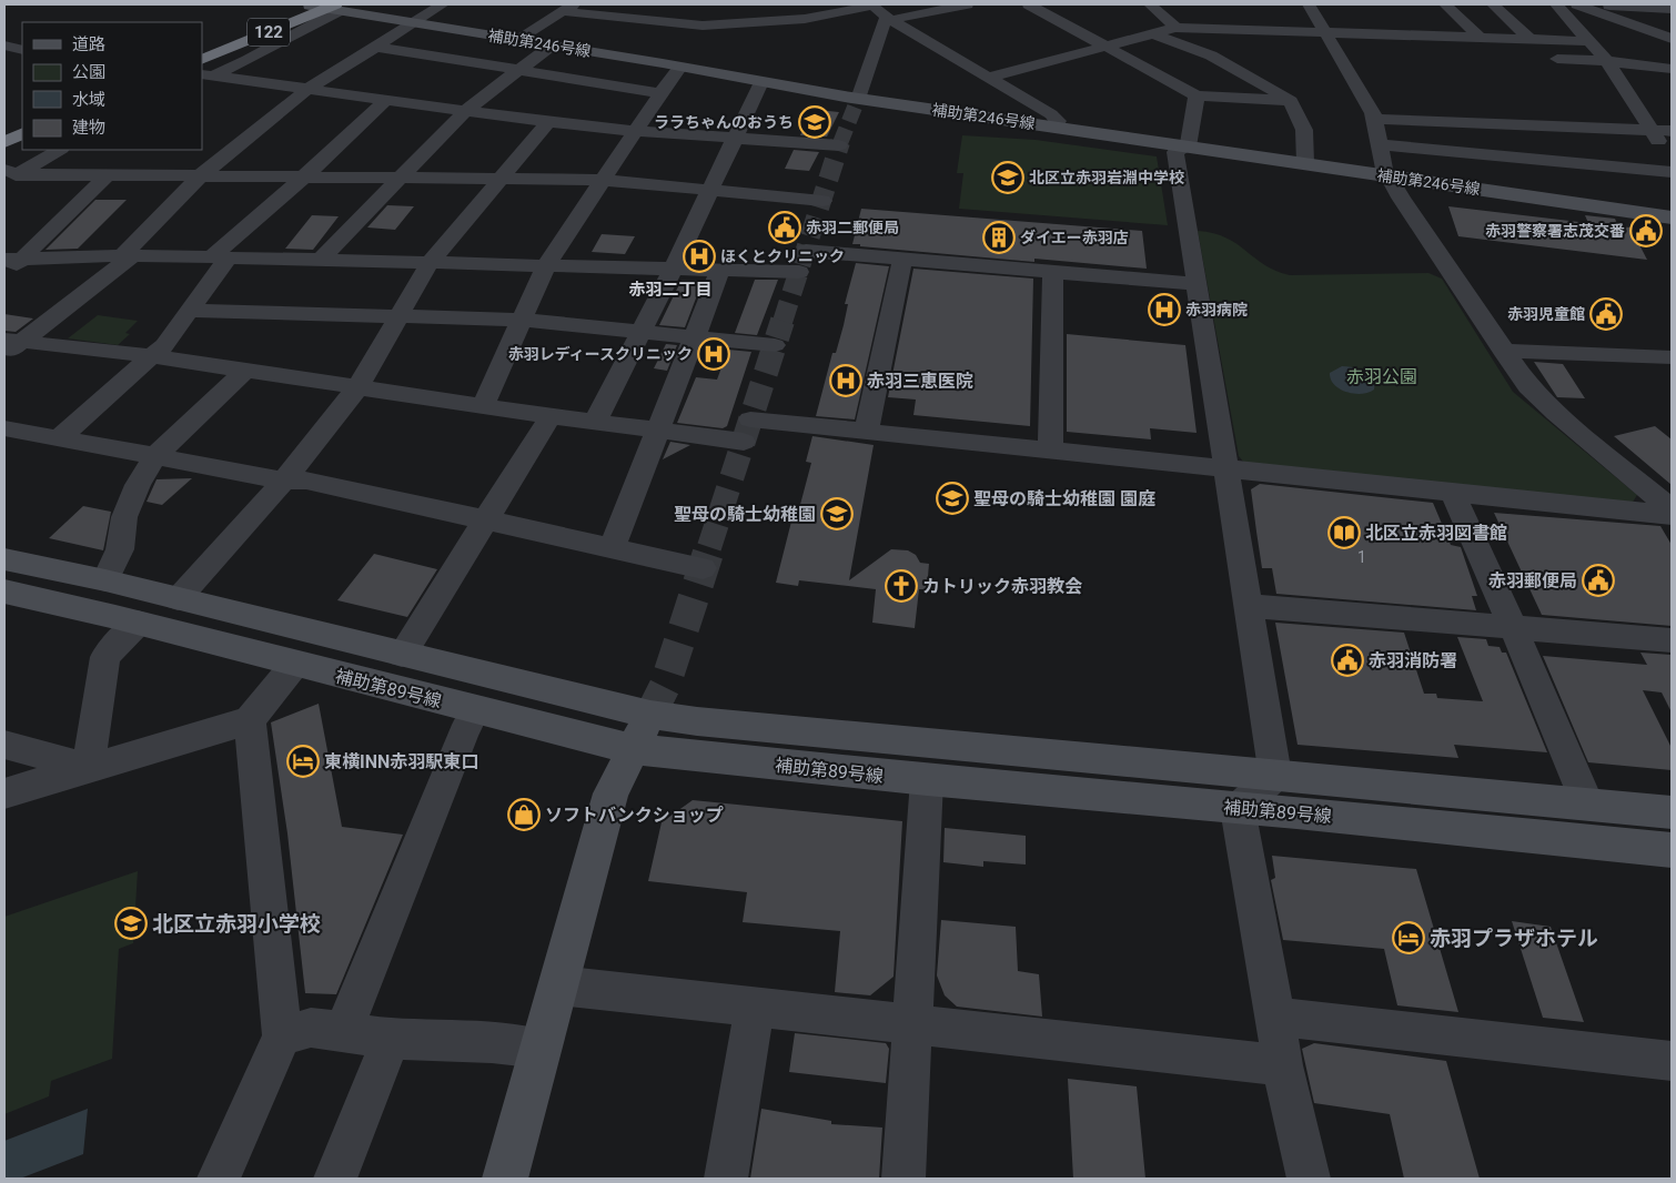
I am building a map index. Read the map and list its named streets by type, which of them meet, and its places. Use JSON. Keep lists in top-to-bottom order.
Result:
{
  "streets": {
    "highway": ["122"],
    "street": ["補助第246号線", "補助第89号線"]
  },
  "crossings": [
    ["122", "補助第246号線"]
  ],
  "districts": ["赤羽二丁目"],
  "parks": ["赤羽公園"],
  "places": {
    "school or university": [
      "ララちゃんのおうち",
      "北区立赤羽岩淵中学校",
      "聖母の騎士幼稚園 園庭",
      "聖母の騎士幼稚園",
      "北区立赤羽小学校"
    ],
    "public building": [
      "赤羽二郵便局",
      "赤羽警察署志茂交番",
      "赤羽児童館",
      "赤羽郵便局",
      "赤羽消防署"
    ],
    "building": ["ダイエー赤羽店"],
    "hospital": [
      "ほくとクリニック",
      "赤羽病院",
      "赤羽レディースクリニック",
      "赤羽三恵医院"
    ],
    "library": ["北区立赤羽図書館"],
    "church": ["カトリック赤羽教会"],
    "hotel": ["東横INN赤羽駅東口", "赤羽プラザホテル"],
    "shop": ["ソフトバンクショップ"]
  },
  "house_numbers": ["1"],
  "legend": [
    "道路",
    "公園",
    "水域",
    "建物"
  ]
}
